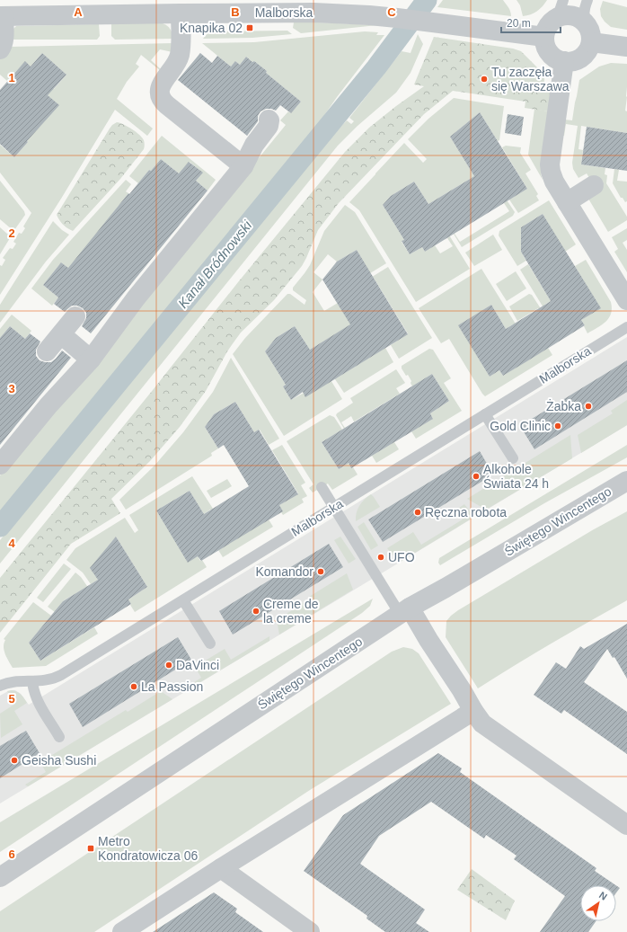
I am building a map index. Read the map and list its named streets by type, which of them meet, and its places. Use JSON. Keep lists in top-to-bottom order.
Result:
{
  "streets": {
    "street": ["Malborska", "Świętego Wincentego"]
  },
  "water": ["Kanał Bródnowski"],
  "places": {
    "transit": ["Knapika 02", "Metro Kondratowicza 06"],
    "other": [
      "Tu zaczęła się Warszawa",
      "Żabka",
      "Gold Clinic",
      "Alkohole Świata 24 h",
      "Ręczna robota",
      "UFO",
      "Komandor",
      "Creme de la creme",
      "DaVinci",
      "La Passion",
      "Geisha Sushi"
    ]
  },
  "scale_bar": "20 m",
  "north": "top right",
  "grid": {
    "columns": ["A", "B", "C"],
    "rows": [
      "1",
      "2",
      "3",
      "4",
      "5",
      "6"
    ]
  }
}
